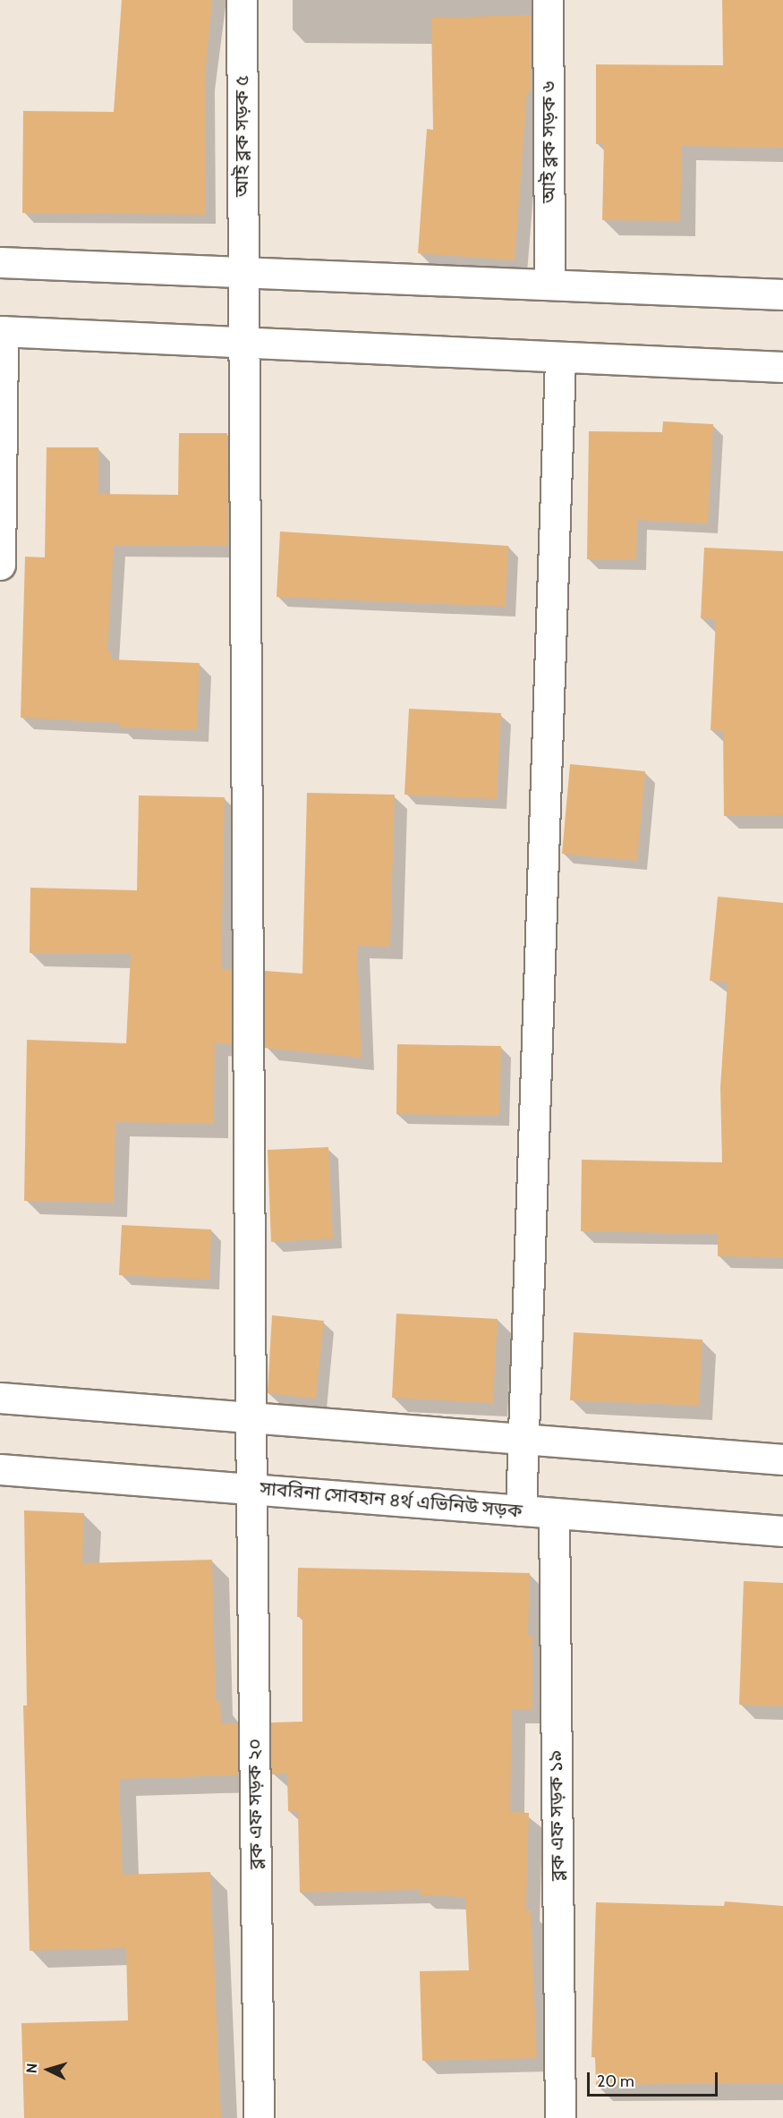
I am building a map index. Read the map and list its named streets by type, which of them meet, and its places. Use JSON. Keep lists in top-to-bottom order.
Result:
{
  "streets": {
    "street": [
      "আই ব্লক সড়ক ৫",
      "আই ব্লক সড়ক ৬",
      "সাবরিনা সোবহান ৪র্থ এভিনিউ সড়ক",
      "ব্লক এফ সড়ক ২০",
      "ব্লক এফ সড়ক ১৯"
    ]
  },
  "crossings": [
    ["আই ব্লক সড়ক ৫", "ব্লক এফ সড়ক ২০"],
    ["সাবরিনা সোবহান ৪র্থ এভিনিউ সড়ক", "ব্লক এফ সড়ক ২০"],
    ["সাবরিনা সোবহান ৪র্থ এভিনিউ সড়ক", "ব্লক এফ সড়ক ১৯"]
  ],
  "scale_bar": "20 m",
  "north": "left"
}
